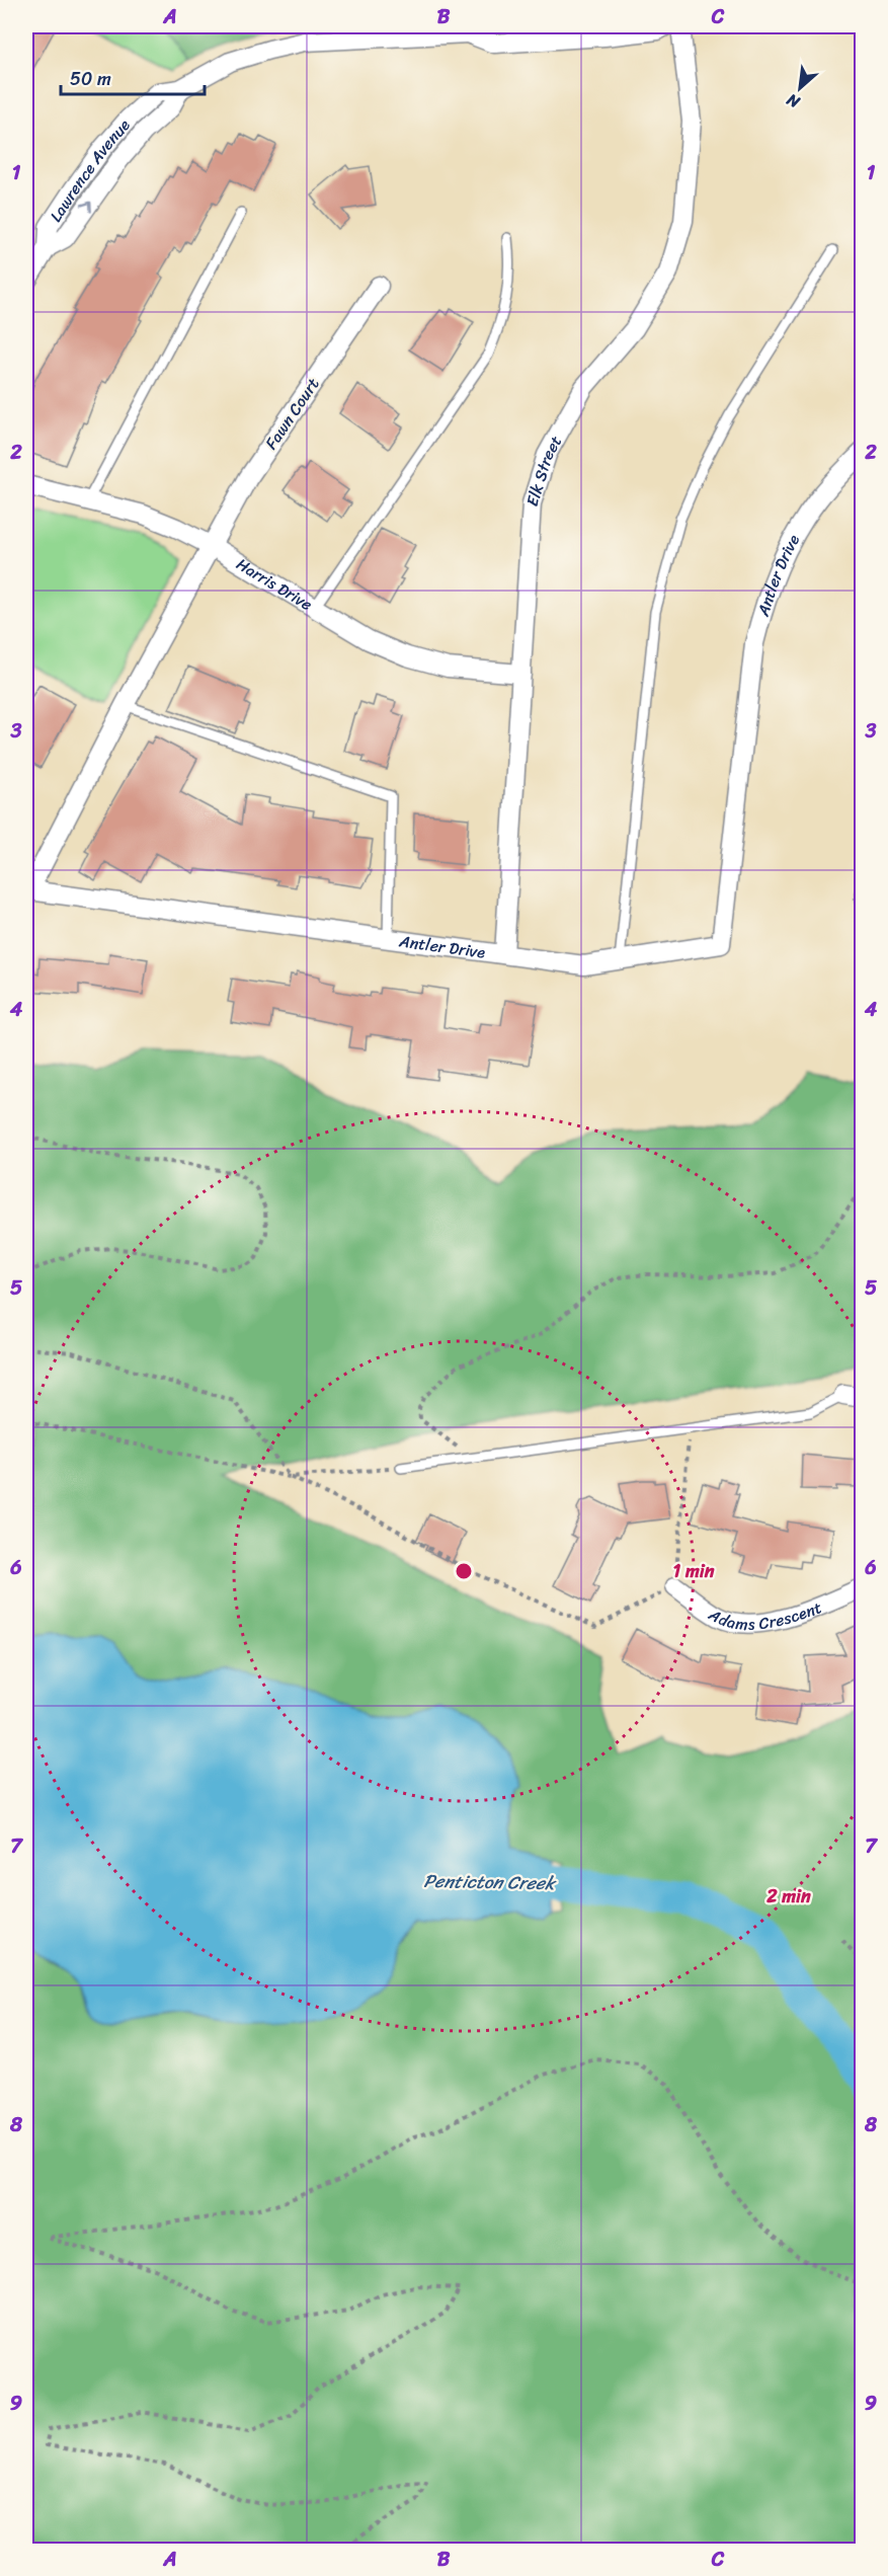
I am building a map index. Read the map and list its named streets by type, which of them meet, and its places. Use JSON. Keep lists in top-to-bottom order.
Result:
{
  "streets": {
    "street": [
      "Lawrence Avenue",
      "Fawn Court",
      "Elk Street",
      "Antler Drive",
      "Harris Drive",
      "Adams Crescent"
    ]
  },
  "crossings": [
    ["Fawn Court", "Antler Drive"],
    ["Fawn Court", "Harris Drive"],
    ["Elk Street", "Antler Drive"],
    ["Elk Street", "Harris Drive"],
    ["Antler Drive", "Harris Drive"]
  ],
  "water": ["Penticton Creek"],
  "scale_bar": "50 m",
  "north": "bottom left",
  "grid": {
    "columns": ["A", "B", "C"],
    "rows": [
      "1",
      "2",
      "3",
      "4",
      "5",
      "6",
      "7",
      "8",
      "9"
    ]
  },
  "rings": ["1 min", "2 min"]
}
